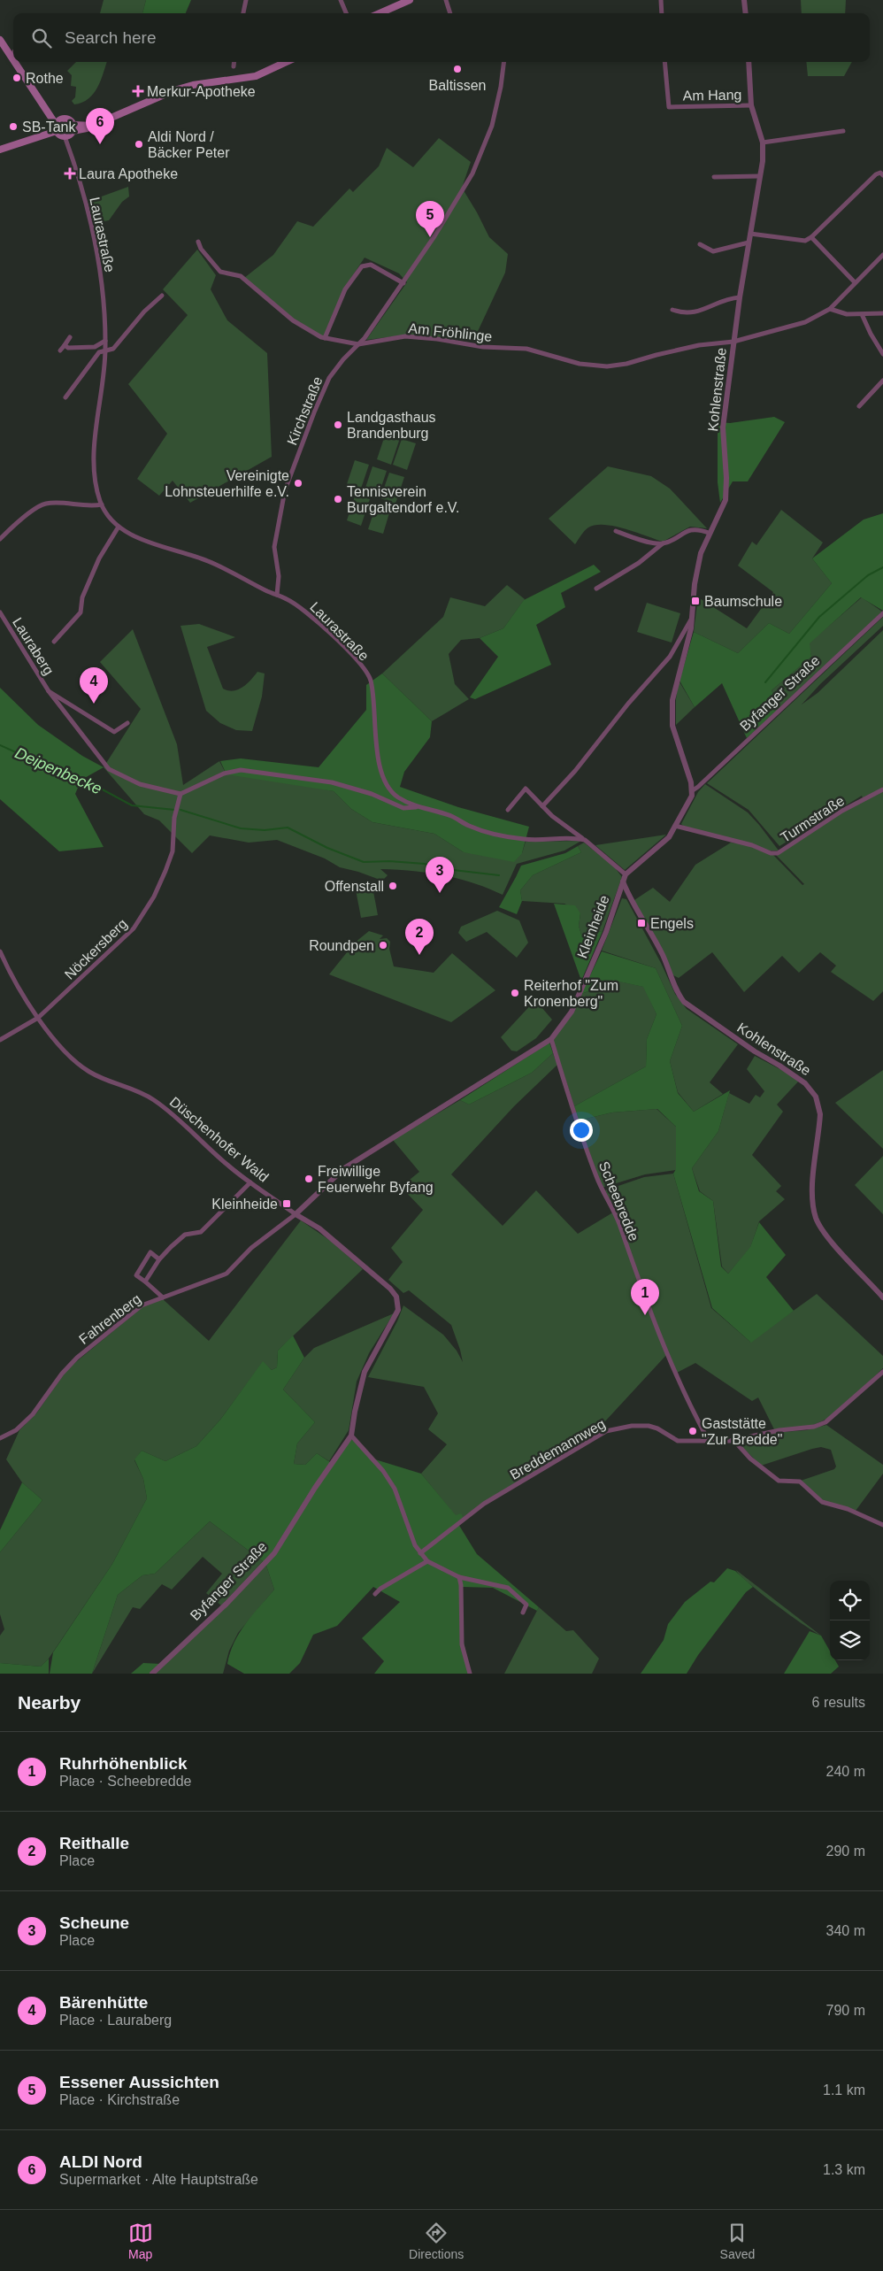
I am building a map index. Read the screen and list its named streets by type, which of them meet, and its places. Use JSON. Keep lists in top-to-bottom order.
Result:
{
  "streets": {
    "street": [
      "Am Hang",
      "Laurastraße",
      "Am Fröhlinge",
      "Kohlenstraße",
      "Kirchstraße",
      "Lauraberg",
      "Byfanger Straße",
      "Turmstraße",
      "Kleinheide",
      "Nöckersberg",
      "Düschenhofer Wald",
      "Scheebredde",
      "Fahrenberg",
      "Breddemannweg"
    ]
  },
  "crossings": [
    ["Am Hang", "Kohlenstraße"],
    ["Laurastraße", "Kirchstraße"],
    ["Am Fröhlinge", "Kohlenstraße"],
    ["Am Fröhlinge", "Kirchstraße"],
    ["Kohlenstraße", "Byfanger Straße"],
    ["Kohlenstraße", "Kleinheide"],
    ["Lauraberg", "Nöckersberg"],
    ["Byfanger Straße", "Düschenhofer Wald"],
    ["Kleinheide", "Düschenhofer Wald"],
    ["Kleinheide", "Scheebredde"],
    ["Kleinheide", "Fahrenberg"],
    ["Nöckersberg", "Düschenhofer Wald"],
    ["Düschenhofer Wald", "Fahrenberg"],
    ["Scheebredde", "Breddemannweg"]
  ],
  "water": ["Deipenbecke"],
  "places": {
    "other": [
      "Baltissen",
      "Rothe",
      "SB-Tank",
      "Aldi Nord / Bäcker Peter",
      "Landgasthaus Brandenburg",
      "Vereinigte Lohnsteuerhilfe e.V.",
      "Tennisverein Burgaltendorf e.V.",
      "Offenstall",
      "Roundpen",
      "Reiterhof \"Zum Kronenberg\"",
      "Freiwillige Feuerwehr Byfang",
      "Gaststätte \"Zur Bredde\""
    ],
    "health": ["Merkur-Apotheke", "Laura Apotheke"],
    "transit": ["Baumschule", "Engels", "Kleinheide"]
  },
  "page": {
    "search": "Search here",
    "pins": [
      "6",
      "5",
      "4",
      "3",
      "2",
      "1"
    ],
    "heading": ["Nearby", "6 results"],
    "list": [
      {
        "mark": "1",
        "name": "Ruhrhöhenblick",
        "note": "Place · Scheebredde",
        "value": "240 m"
      },
      {
        "mark": "2",
        "name": "Reithalle",
        "note": "Place",
        "value": "290 m"
      },
      {
        "mark": "3",
        "name": "Scheune",
        "note": "Place",
        "value": "340 m"
      },
      {
        "mark": "4",
        "name": "Bärenhütte",
        "note": "Place · Lauraberg",
        "value": "790 m"
      },
      {
        "mark": "5",
        "name": "Essener Aussichten",
        "note": "Place · Kirchstraße",
        "value": "1.1 km"
      },
      {
        "mark": "6",
        "name": "ALDI Nord",
        "note": "Supermarket · Alte Hauptstraße",
        "value": "1.3 km"
      }
    ],
    "nav": ["Map", "Directions", "Saved"]
  }
}
